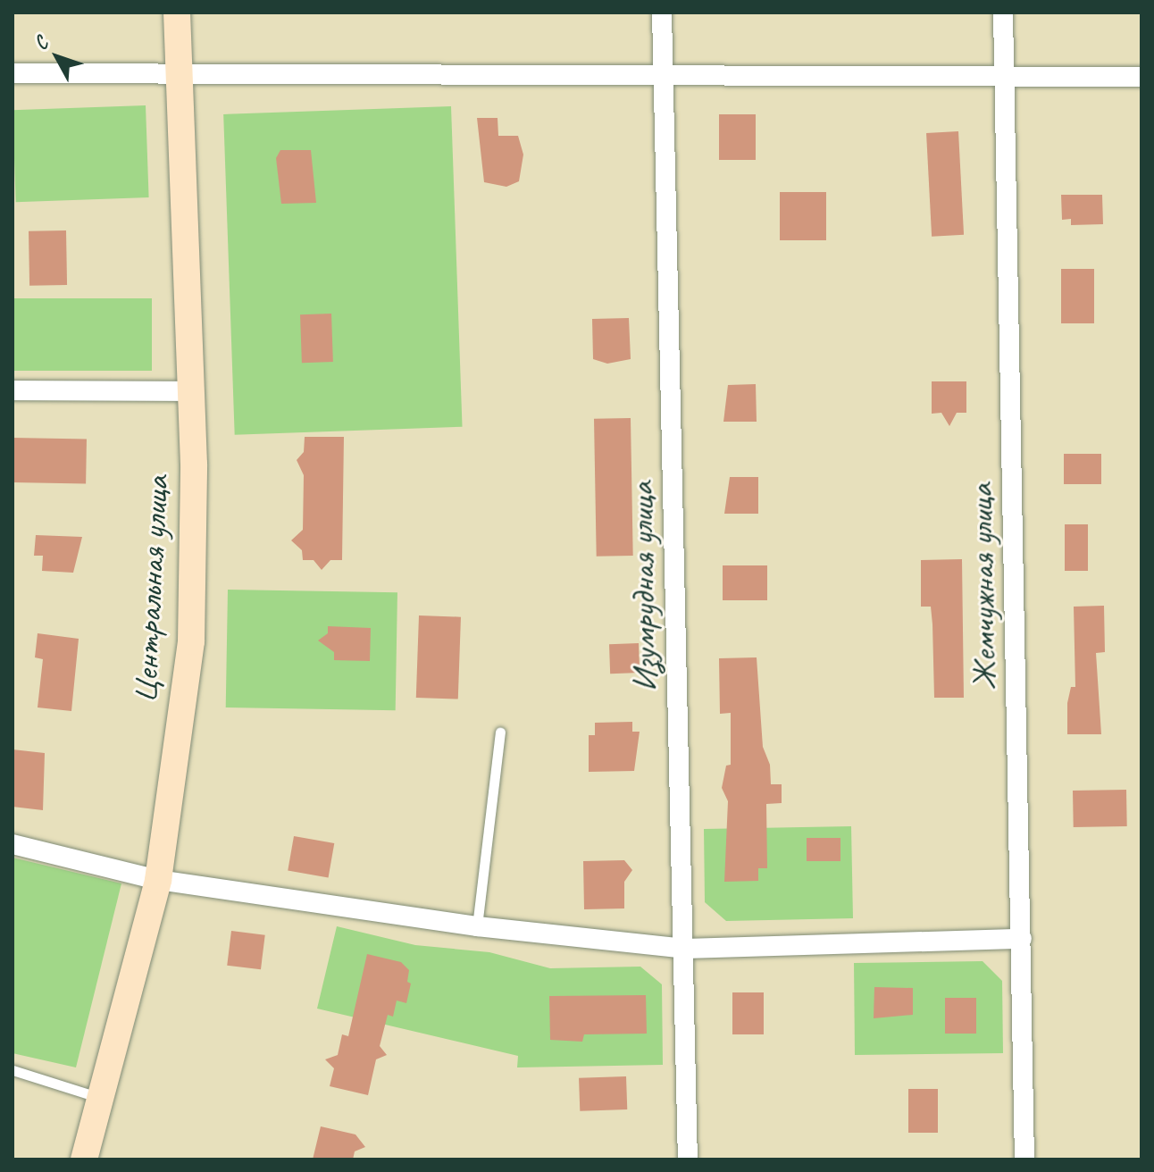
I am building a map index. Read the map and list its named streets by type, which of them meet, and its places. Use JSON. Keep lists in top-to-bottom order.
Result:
{
  "streets": {
    "main road": ["Центральная улица"],
    "street": ["Изумрудная улица", "Жемчужная улица"]
  },
  "north": "top left"
}
